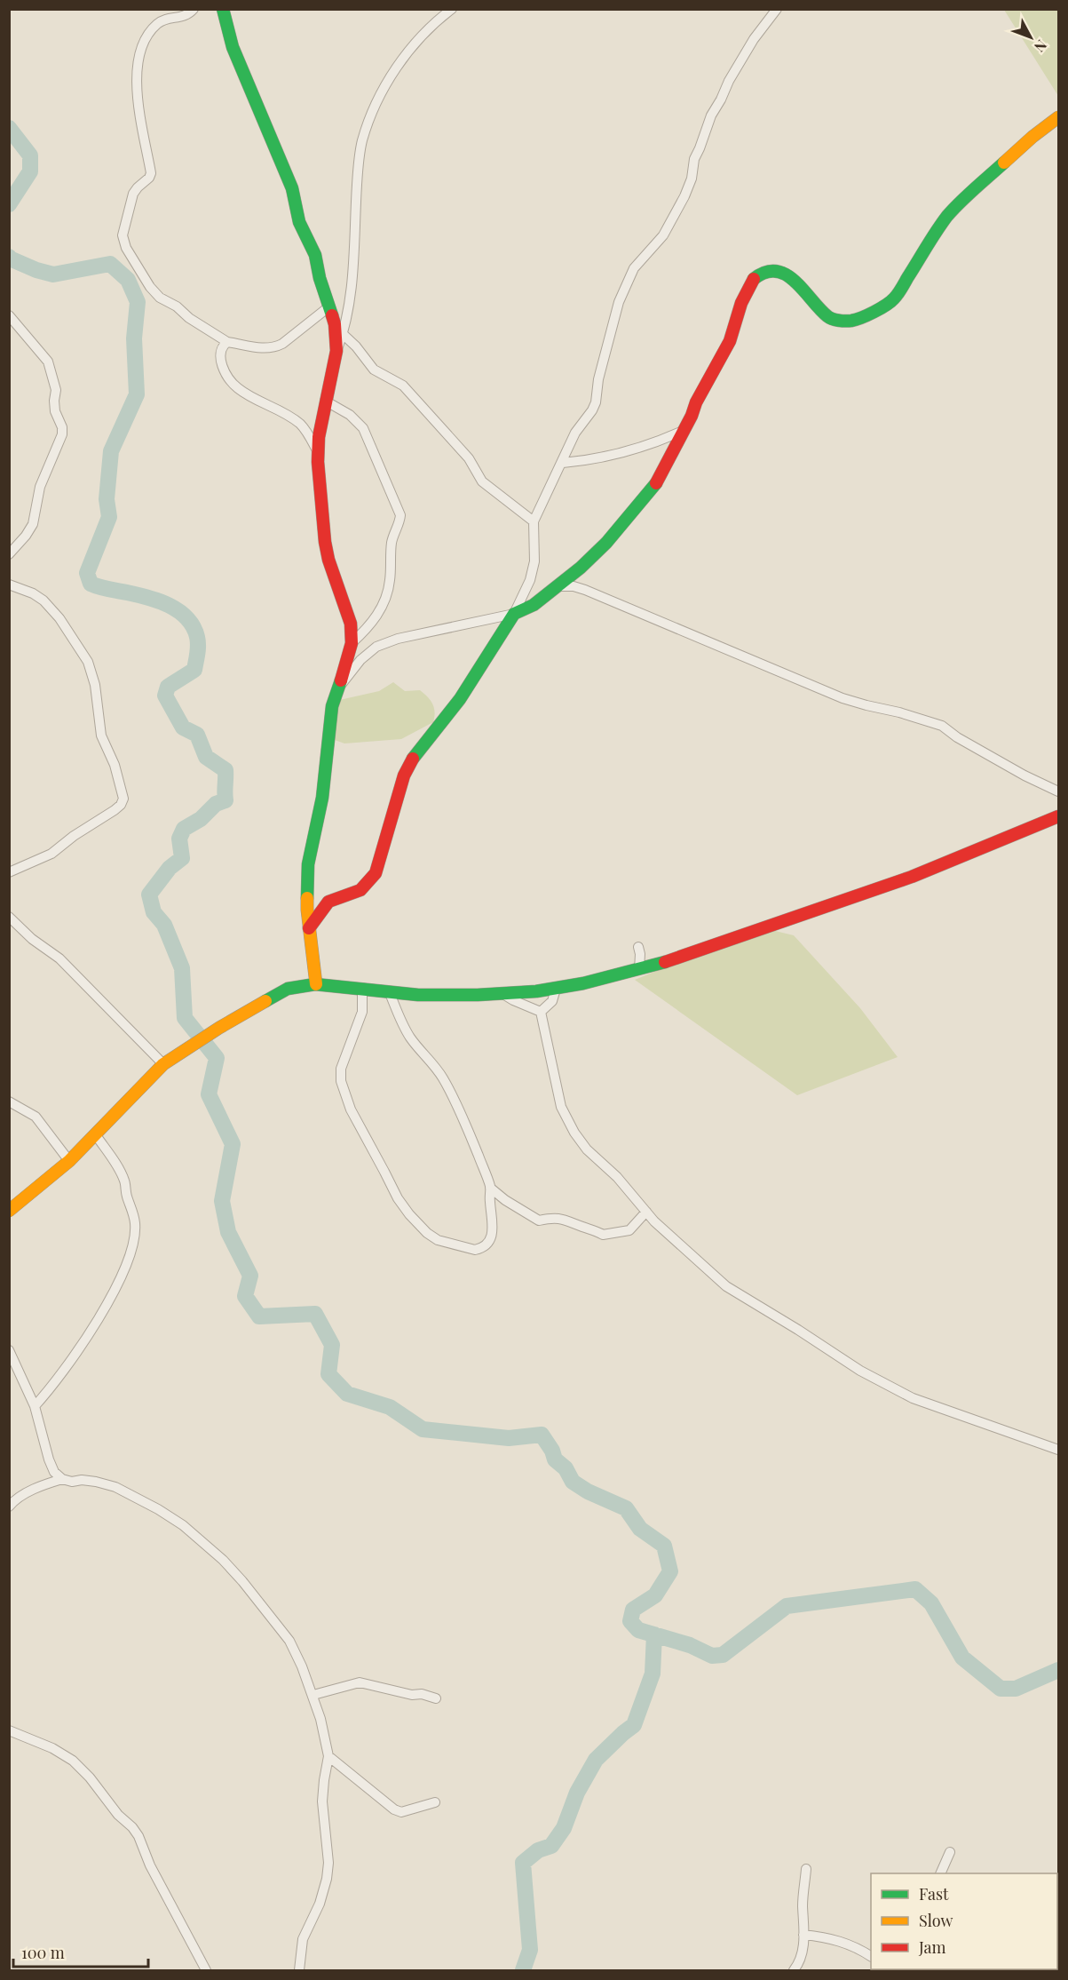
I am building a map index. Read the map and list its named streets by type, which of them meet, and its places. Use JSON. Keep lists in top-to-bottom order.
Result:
{
  "legend": ["Fast", "Slow", "Jam"],
  "scale_bar": "100 m",
  "north": "bottom right"
}
